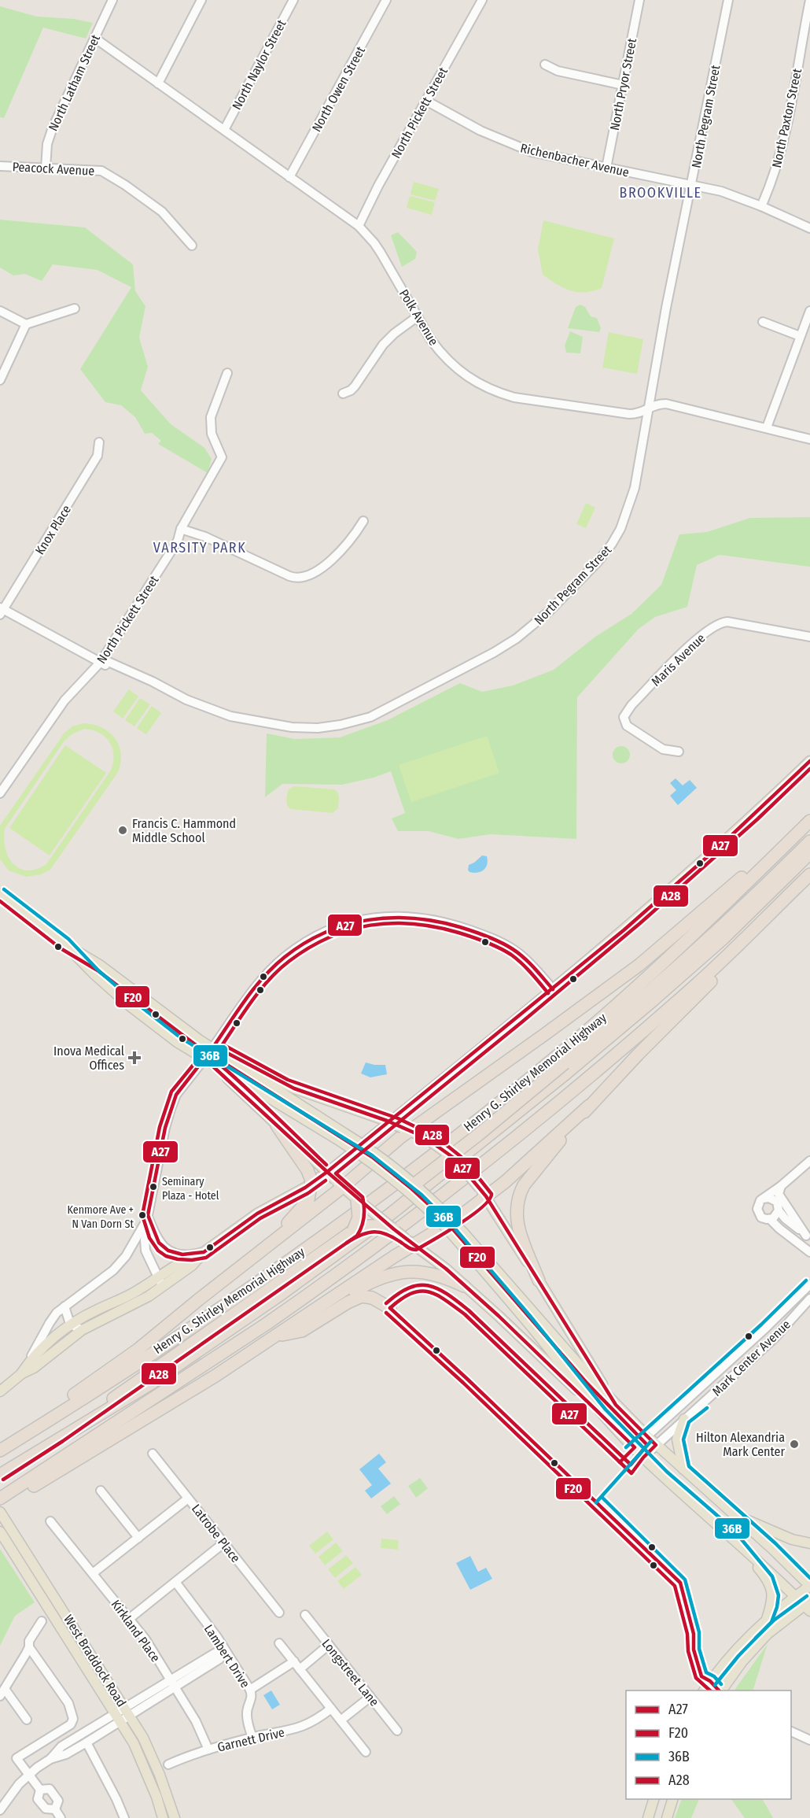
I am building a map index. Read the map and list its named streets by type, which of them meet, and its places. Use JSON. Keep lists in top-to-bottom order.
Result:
{
  "streets": {
    "highway": ["Henry G. Shirley Memorial Highway"],
    "main road": ["West Braddock Road"],
    "street": [
      "North Naylor Street",
      "North Latham Street",
      "North Pryor Street",
      "North Owen Street",
      "North Pickett Street",
      "North Pegram Street",
      "North Paxton Street",
      "Richenbacher Avenue",
      "Peacock Avenue",
      "Polk Avenue",
      "Knox Place",
      "Maris Avenue",
      "Mark Center Avenue",
      "Latrobe Place",
      "Kirkland Place",
      "Lambert Drive",
      "Longstreet Lane",
      "Garnett Drive"
    ]
  },
  "crossings": [
    ["North Naylor Street", "Polk Avenue"],
    ["North Latham Street", "Peacock Avenue"],
    ["North Latham Street", "Polk Avenue"],
    ["North Pryor Street", "Richenbacher Avenue"],
    ["North Owen Street", "Polk Avenue"],
    ["North Pickett Street", "North Pegram Street"],
    ["North Pickett Street", "Richenbacher Avenue"],
    ["North Pickett Street", "Polk Avenue"],
    ["North Pegram Street", "Richenbacher Avenue"],
    ["North Pegram Street", "Polk Avenue"],
    ["North Pegram Street", "Knox Place"],
    ["North Paxton Street", "Richenbacher Avenue"],
    ["Kirkland Place", "Garnett Drive"],
    ["Lambert Drive", "Garnett Drive"]
  ],
  "districts": ["BROOKVILLE", "VARSITY PARK"],
  "places": {
    "other": [
      "Francis C. Hammond Middle School",
      "Seminary Plaza - Hotel",
      "Kenmore Ave + N Van Dorn St",
      "Hilton Alexandria Mark Center"
    ],
    "health": ["Inova Medical Offices"]
  },
  "lines": [
    "transit line A27",
    "transit line A28",
    "transit line 36B",
    "transit line F20"
  ],
  "legend": [
    "A27",
    "F20",
    "36B",
    "A28"
  ]
}
